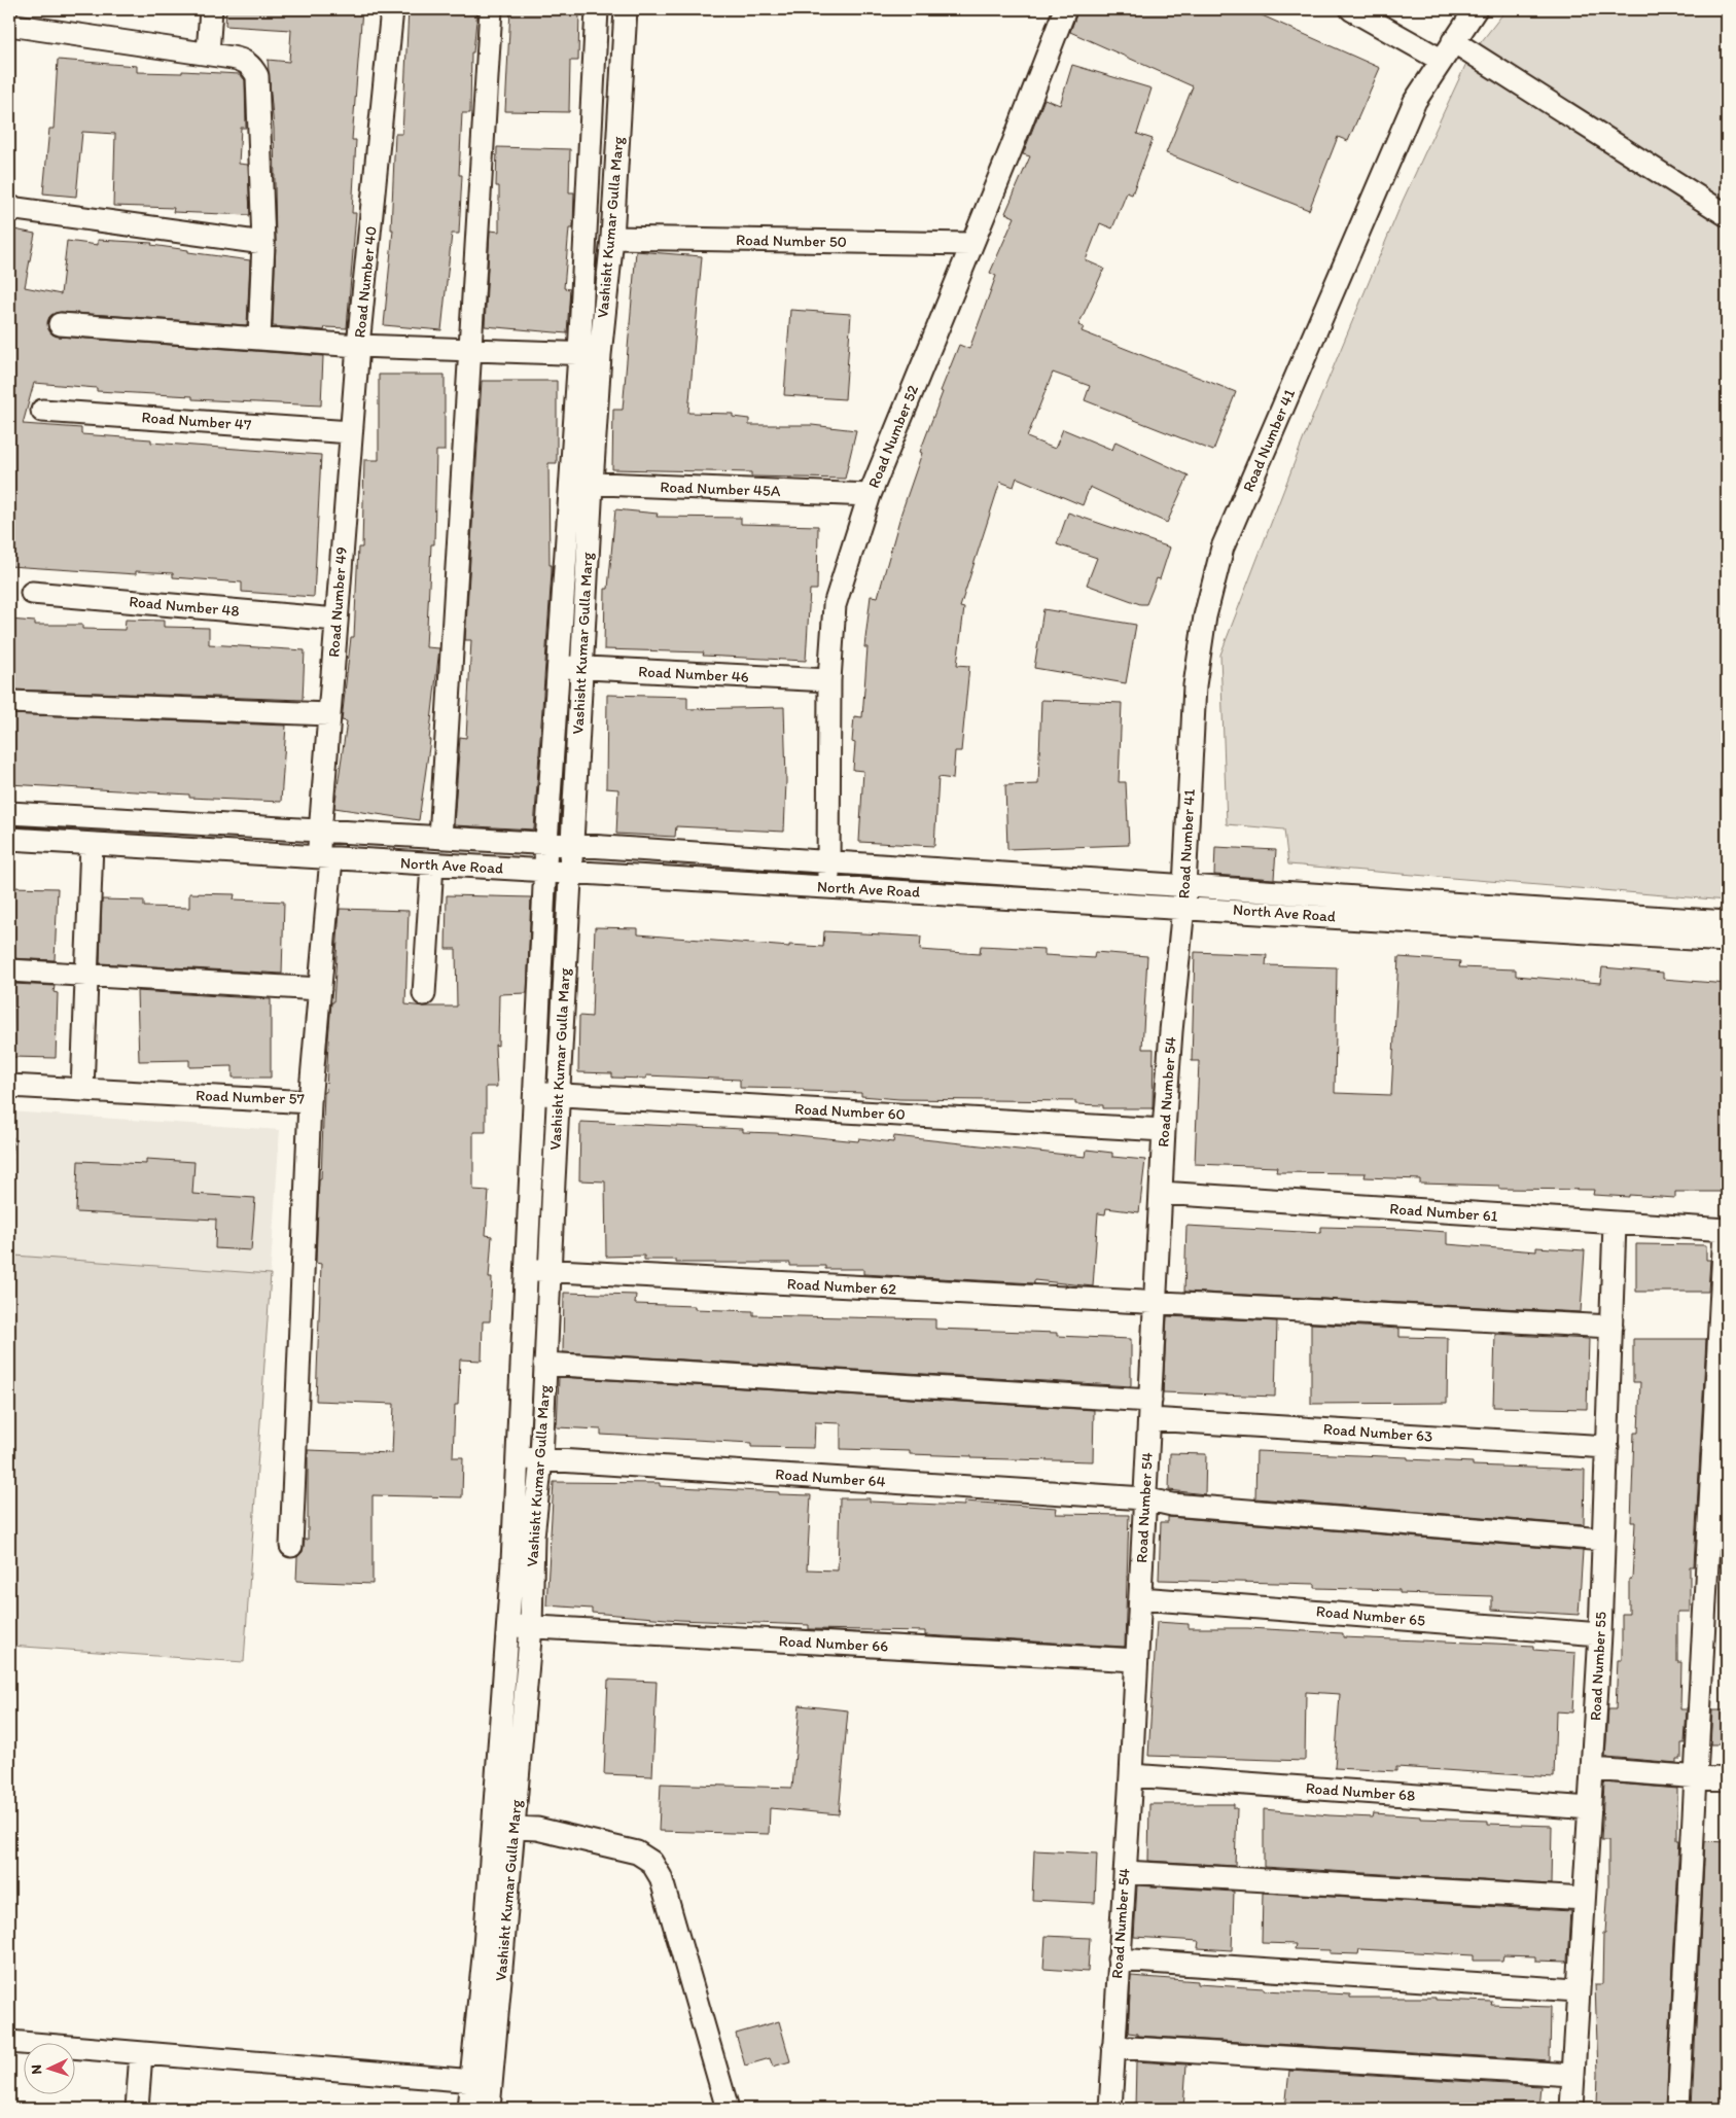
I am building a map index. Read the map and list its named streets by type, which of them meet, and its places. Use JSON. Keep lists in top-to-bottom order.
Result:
{
  "streets": {
    "street": [
      "Vashisht Kumar Gulla Marg",
      "Road Number 50",
      "Road Number 40",
      "Road Number 47",
      "Road Number 52",
      "Road Number 41",
      "Road Number 45A",
      "Road Number 49",
      "Road Number 48",
      "Road Number 46",
      "North Ave Road",
      "Road Number 54",
      "Road Number 57",
      "Road Number 60",
      "Road Number 61",
      "Road Number 62",
      "Road Number 63",
      "Road Number 64",
      "Road Number 65",
      "Road Number 66",
      "Road Number 55",
      "Road Number 68"
    ]
  },
  "crossings": [
    ["Vashisht Kumar Gulla Marg", "Road Number 50"],
    ["Vashisht Kumar Gulla Marg", "Road Number 40"],
    ["Vashisht Kumar Gulla Marg", "Road Number 45A"],
    ["Vashisht Kumar Gulla Marg", "Road Number 46"],
    ["Vashisht Kumar Gulla Marg", "North Ave Road"],
    ["Vashisht Kumar Gulla Marg", "Road Number 60"],
    ["Vashisht Kumar Gulla Marg", "Road Number 62"],
    ["Vashisht Kumar Gulla Marg", "Road Number 63"],
    ["Vashisht Kumar Gulla Marg", "Road Number 64"],
    ["Vashisht Kumar Gulla Marg", "Road Number 66"],
    ["Road Number 50", "Road Number 52"],
    ["Road Number 40", "Road Number 49"],
    ["Road Number 47", "Road Number 49"],
    ["Road Number 52", "Road Number 45A"],
    ["Road Number 52", "Road Number 46"],
    ["Road Number 52", "North Ave Road"],
    ["Road Number 41", "North Ave Road"],
    ["Road Number 41", "Road Number 54"],
    ["Road Number 49", "Road Number 48"],
    ["Road Number 49", "North Ave Road"],
    ["Road Number 49", "Road Number 57"],
    ["North Ave Road", "Road Number 54"],
    ["North Ave Road", "Road Number 57"],
    ["Road Number 54", "Road Number 60"],
    ["Road Number 54", "Road Number 61"],
    ["Road Number 54", "Road Number 62"],
    ["Road Number 54", "Road Number 63"],
    ["Road Number 54", "Road Number 64"],
    ["Road Number 54", "Road Number 65"],
    ["Road Number 54", "Road Number 66"],
    ["Road Number 54", "Road Number 68"],
    ["Road Number 61", "Road Number 55"],
    ["Road Number 62", "Road Number 55"],
    ["Road Number 63", "Road Number 55"],
    ["Road Number 64", "Road Number 55"],
    ["Road Number 65", "Road Number 55"],
    ["Road Number 55", "Road Number 68"]
  ],
  "north": "left"
}
